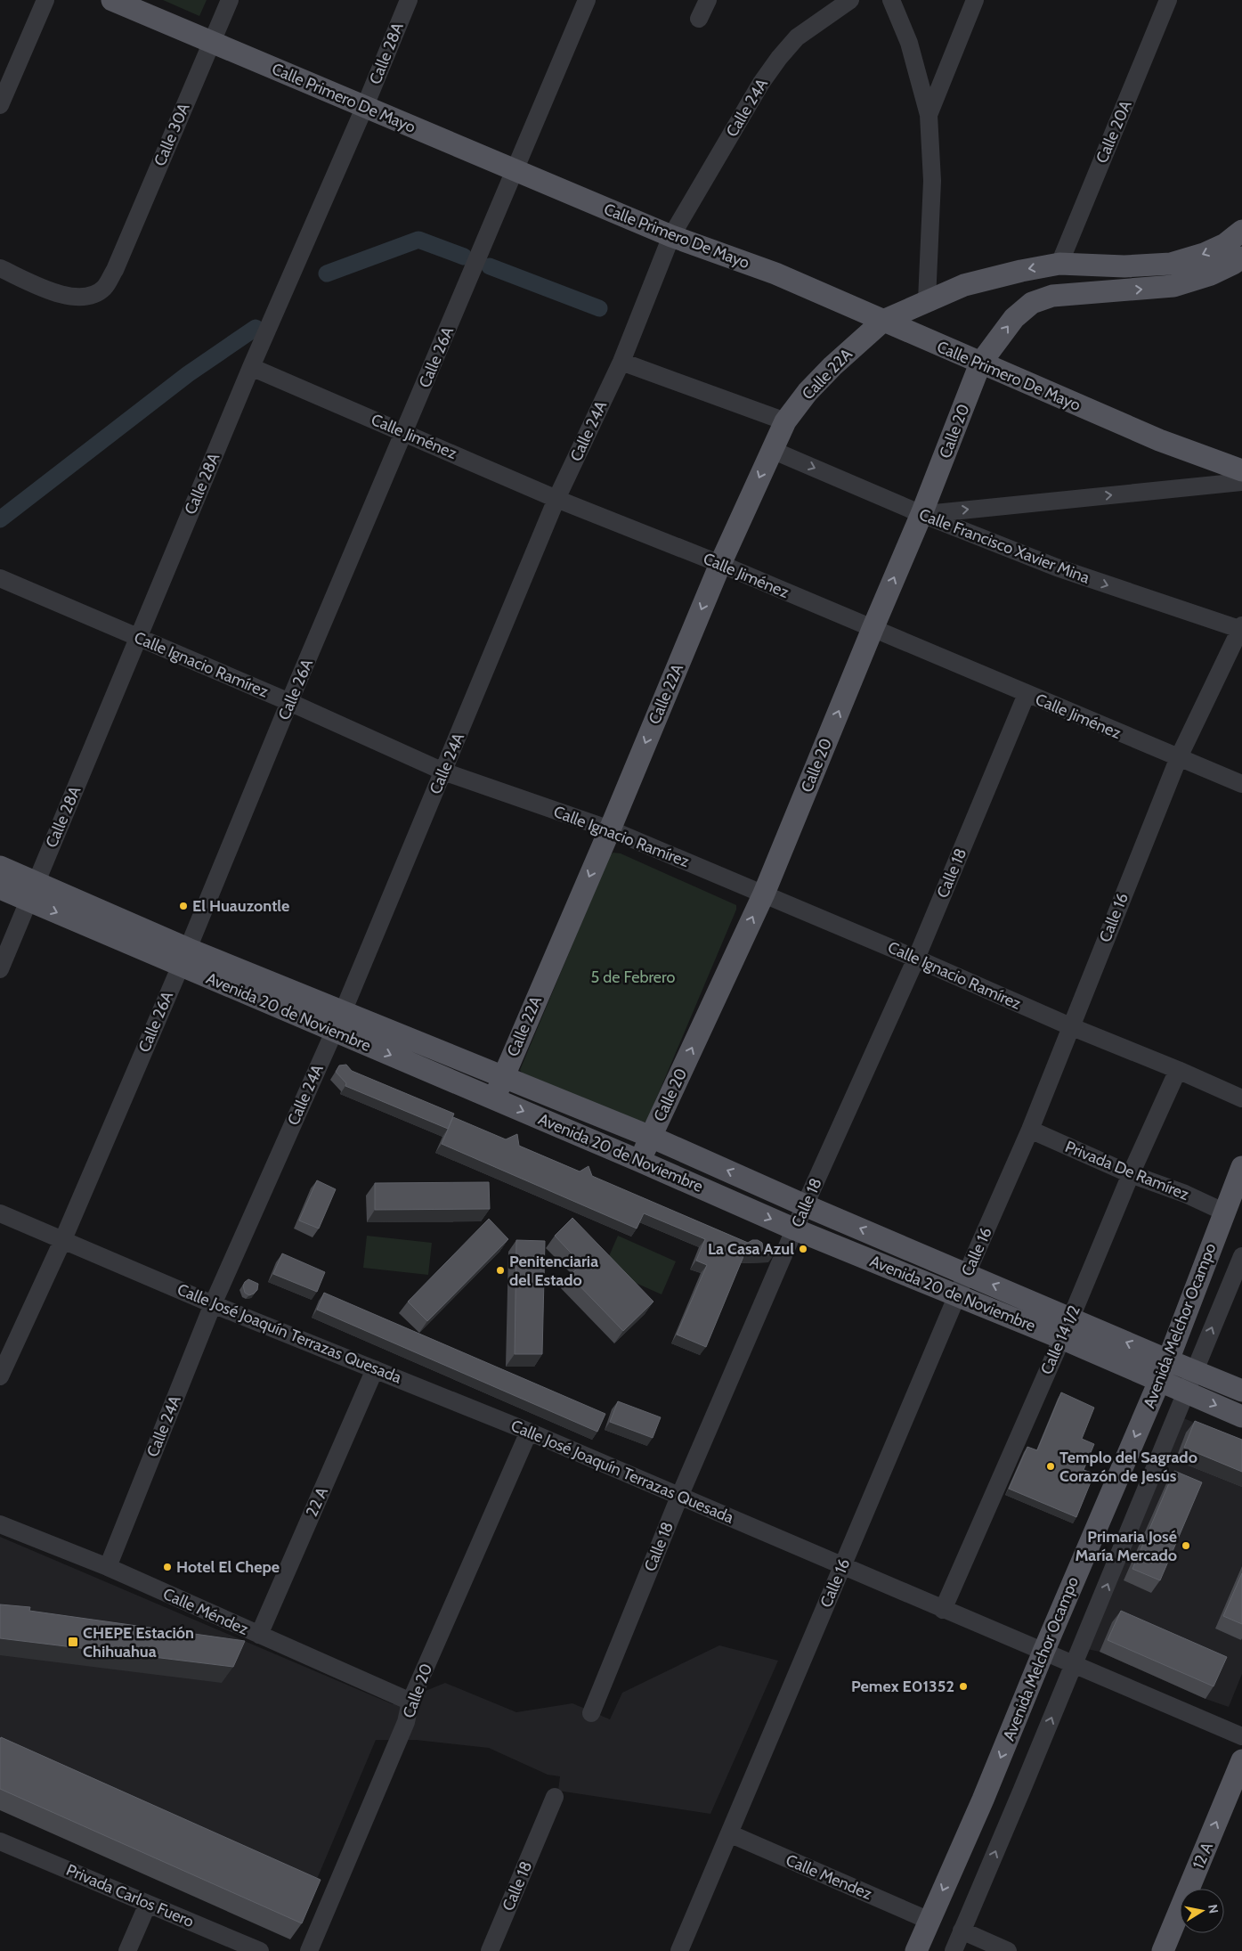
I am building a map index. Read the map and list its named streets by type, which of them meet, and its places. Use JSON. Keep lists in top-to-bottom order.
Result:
{
  "streets": {
    "main road": [
      "Calle Primero De Mayo",
      "Calle 22A",
      "Calle 20",
      "Avenida 20 de Noviembre",
      "Avenida Melchor Ocampo",
      "12 A"
    ],
    "street": [
      "Calle 28A",
      "Calle 24A",
      "Calle 20A",
      "Calle 30A",
      "Calle 26A",
      "Calle Jiménez",
      "Calle Francisco Xavier Mina",
      "Calle Ignacio Ramírez",
      "Calle 18",
      "Calle 16",
      "Privada De Ramírez",
      "Calle José Joaquín Terrazas Quesada",
      "Calle 14 1/2",
      "22 A",
      "Calle Méndez",
      "Calle Mendez",
      "Privada Carlos Fuero"
    ]
  },
  "crossings": [
    ["Calle 28A", "Calle Primero De Mayo"],
    ["Calle 28A", "Calle Jiménez"],
    ["Calle 28A", "Calle Ignacio Ramírez"],
    ["Calle 28A", "Avenida 20 de Noviembre"],
    ["Calle Primero De Mayo", "Calle 24A"],
    ["Calle Primero De Mayo", "Calle 30A"],
    ["Calle Primero De Mayo", "Calle 26A"],
    ["Calle Primero De Mayo", "Calle 22A"],
    ["Calle Primero De Mayo", "Calle 20"],
    ["Calle 24A", "Calle Jiménez"],
    ["Calle 24A", "Calle Ignacio Ramírez"],
    ["Calle 24A", "Avenida 20 de Noviembre"],
    ["Calle 24A", "Calle José Joaquín Terrazas Quesada"],
    ["Calle 24A", "Calle Méndez"],
    ["Calle 20A", "Calle 22A"],
    ["Calle 26A", "Calle Jiménez"],
    ["Calle 26A", "Calle Ignacio Ramírez"],
    ["Calle 26A", "Avenida 20 de Noviembre"],
    ["Calle 26A", "Calle José Joaquín Terrazas Quesada"],
    ["Calle 22A", "Calle Jiménez"],
    ["Calle 22A", "Calle Francisco Xavier Mina"],
    ["Calle 22A", "Calle Ignacio Ramírez"],
    ["Calle 22A", "Avenida 20 de Noviembre"],
    ["Calle 20", "Calle Jiménez"],
    ["Calle 20", "Calle Francisco Xavier Mina"],
    ["Calle 20", "Calle Ignacio Ramírez"],
    ["Calle 20", "Avenida 20 de Noviembre"],
    ["Calle 20", "Calle José Joaquín Terrazas Quesada"],
    ["Calle 20", "Calle Méndez"],
    ["Calle Jiménez", "Calle 18"],
    ["Calle Jiménez", "Calle 16"],
    ["Calle Francisco Xavier Mina", "Calle 16"],
    ["Calle Ignacio Ramírez", "Calle 18"],
    ["Calle Ignacio Ramírez", "Calle 16"],
    ["Calle Ignacio Ramírez", "Calle 14 1/2"],
    ["Calle 18", "Avenida 20 de Noviembre"],
    ["Calle 18", "Calle José Joaquín Terrazas Quesada"],
    ["Calle 16", "Avenida 20 de Noviembre"],
    ["Calle 16", "Privada De Ramírez"],
    ["Calle 16", "Calle José Joaquín Terrazas Quesada"],
    ["Calle 16", "Calle Mendez"],
    ["Avenida 20 de Noviembre", "Avenida Melchor Ocampo"],
    ["Avenida 20 de Noviembre", "Calle 14 1/2"],
    ["Privada De Ramírez", "Avenida Melchor Ocampo"],
    ["Privada De Ramírez", "Calle 14 1/2"],
    ["Avenida Melchor Ocampo", "Calle José Joaquín Terrazas Quesada"],
    ["Avenida Melchor Ocampo", "Calle Mendez"],
    ["Calle José Joaquín Terrazas Quesada", "Calle 14 1/2"],
    ["Calle José Joaquín Terrazas Quesada", "22 A"],
    ["22 A", "Calle Méndez"]
  ],
  "one_way": [
    "Calle 22A",
    "Calle 20",
    "Calle Francisco Xavier Mina",
    "12 A"
  ],
  "parks": ["5 de Febrero"],
  "places": {
    "other": [
      "El Huauzontle",
      "La Casa Azul",
      "Penitenciaria del Estado",
      "Templo del Sagrado Corazón de Jesús",
      "Primaria José María Mercado",
      "Hotel El Chepe",
      "Pemex E01352"
    ],
    "transit": ["CHEPE Estación Chihuahua"]
  },
  "north": "right"
}
